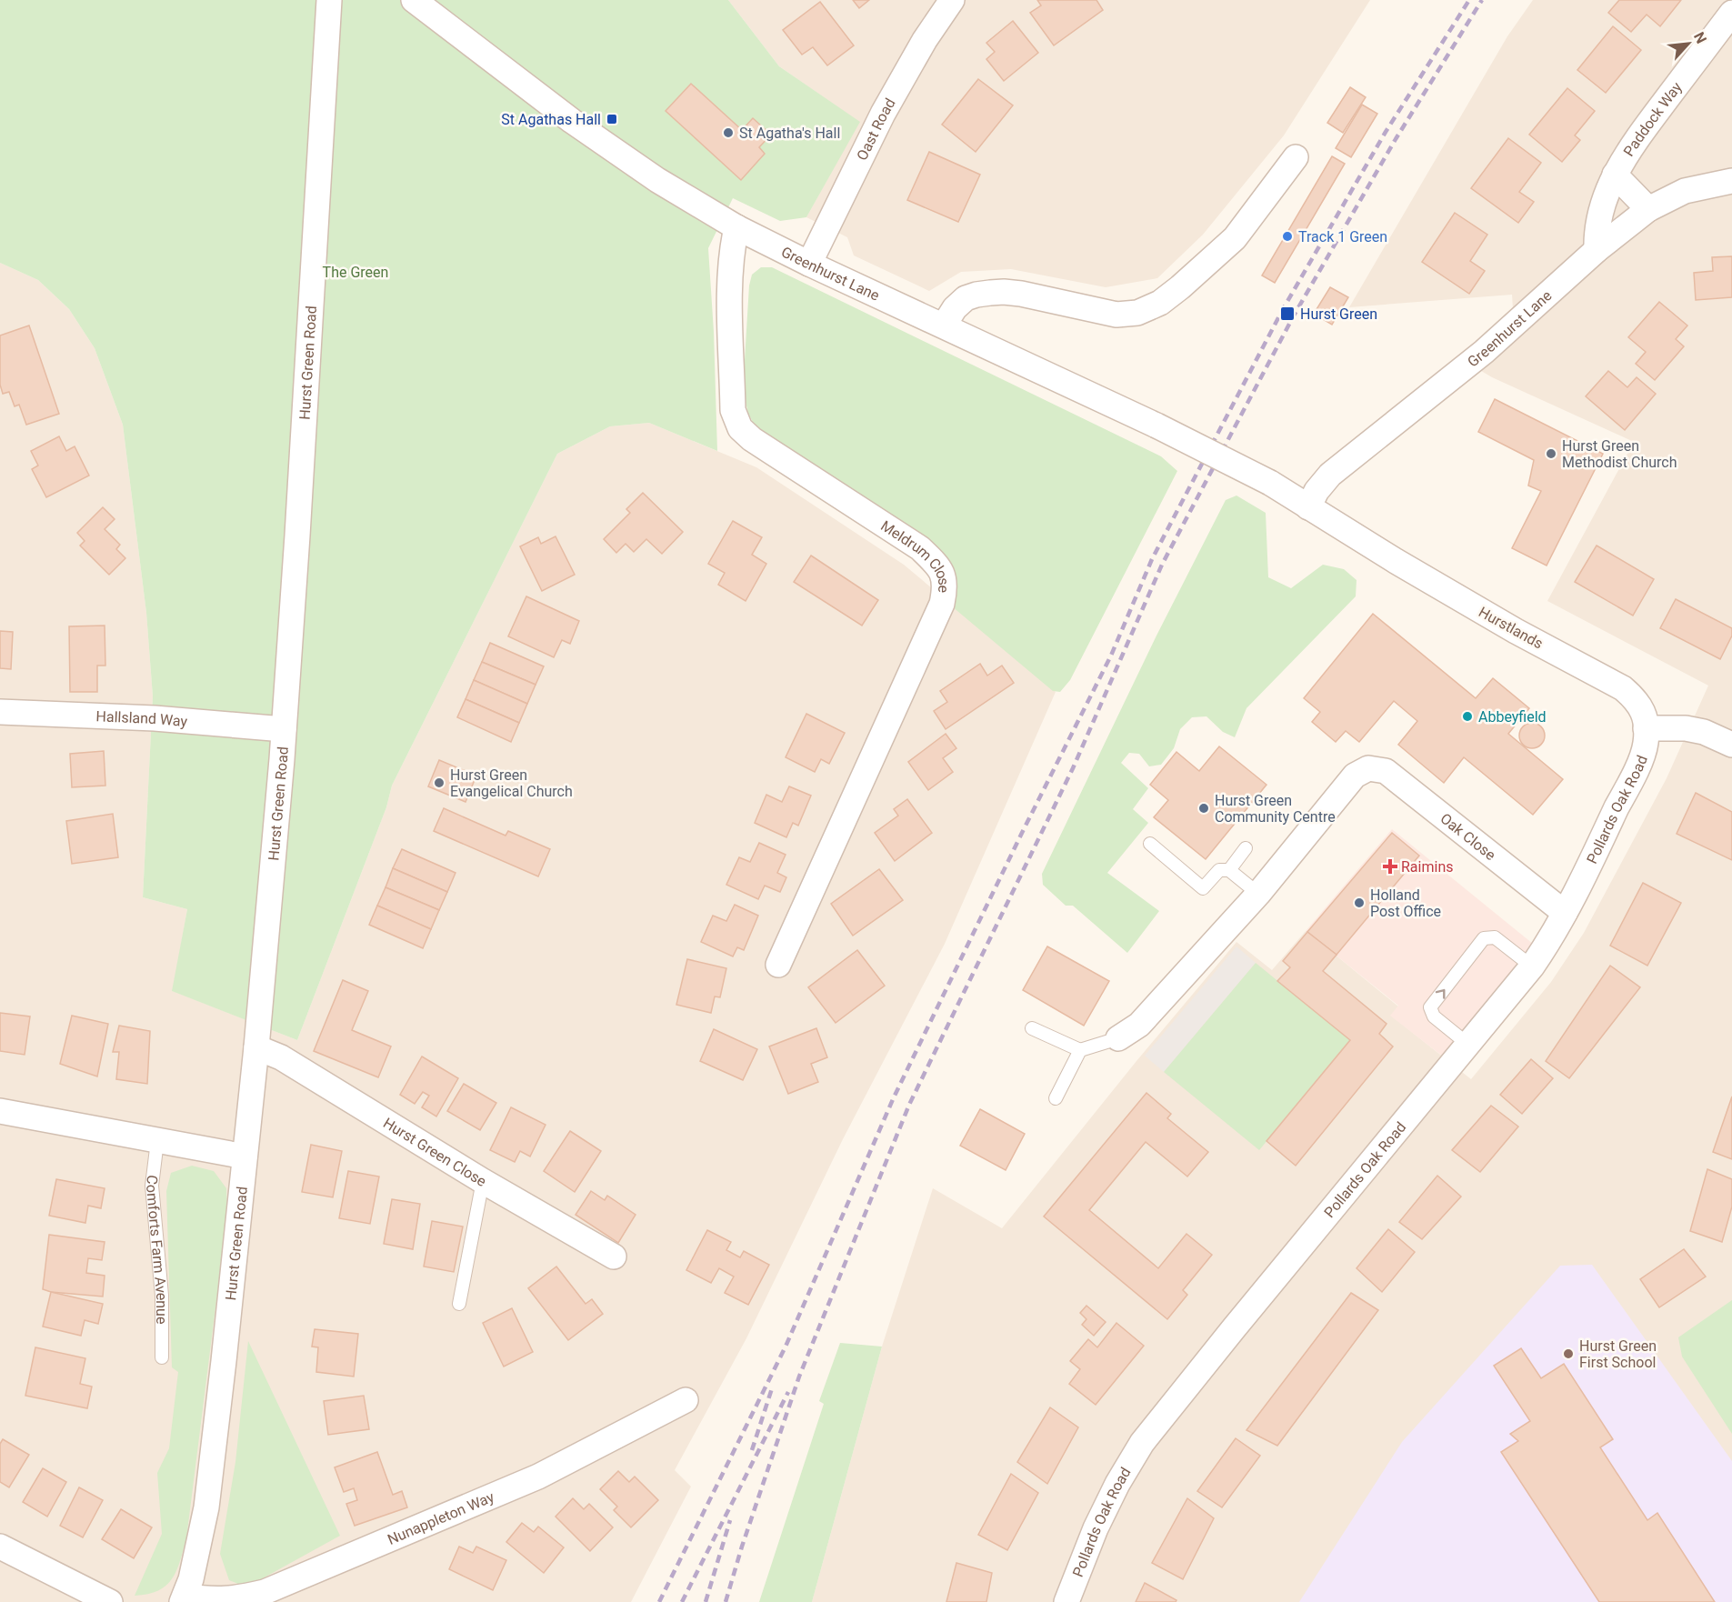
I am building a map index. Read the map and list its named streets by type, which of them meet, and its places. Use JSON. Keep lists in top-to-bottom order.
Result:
{
  "streets": {
    "street": [
      "Paddock Way",
      "Oast Road",
      "Greenhurst Lane",
      "Hurst Green Road",
      "Meldrum Close",
      "Hurstlands",
      "Hallsland Way",
      "Pollards Oak Road",
      "Oak Close",
      "Hurst Green Close",
      "Nunappleton Way"
    ],
    "lane": ["Comforts Farm Avenue"]
  },
  "crossings": [
    ["Paddock Way", "Greenhurst Lane"],
    ["Oast Road", "Greenhurst Lane"],
    ["Greenhurst Lane", "Meldrum Close"],
    ["Greenhurst Lane", "Hurstlands"],
    ["Hurst Green Road", "Hallsland Way"],
    ["Hurst Green Road", "Hurst Green Close"],
    ["Hurst Green Road", "Nunappleton Way"],
    ["Hurstlands", "Pollards Oak Road"],
    ["Pollards Oak Road", "Oak Close"]
  ],
  "parks": ["The Green"],
  "places": {
    "transit": ["St Agathas Hall", "Hurst Green"],
    "other": [
      "St Agatha's Hall",
      "Track 1 Green",
      "Hurst Green Methodist Church",
      "Abbeyfield",
      "Hurst Green Evangelical Church",
      "Hurst Green Community Centre",
      "Holland Post Office",
      "Hurst Green First School"
    ],
    "health": ["Raimins"]
  },
  "north": "top right"
}
